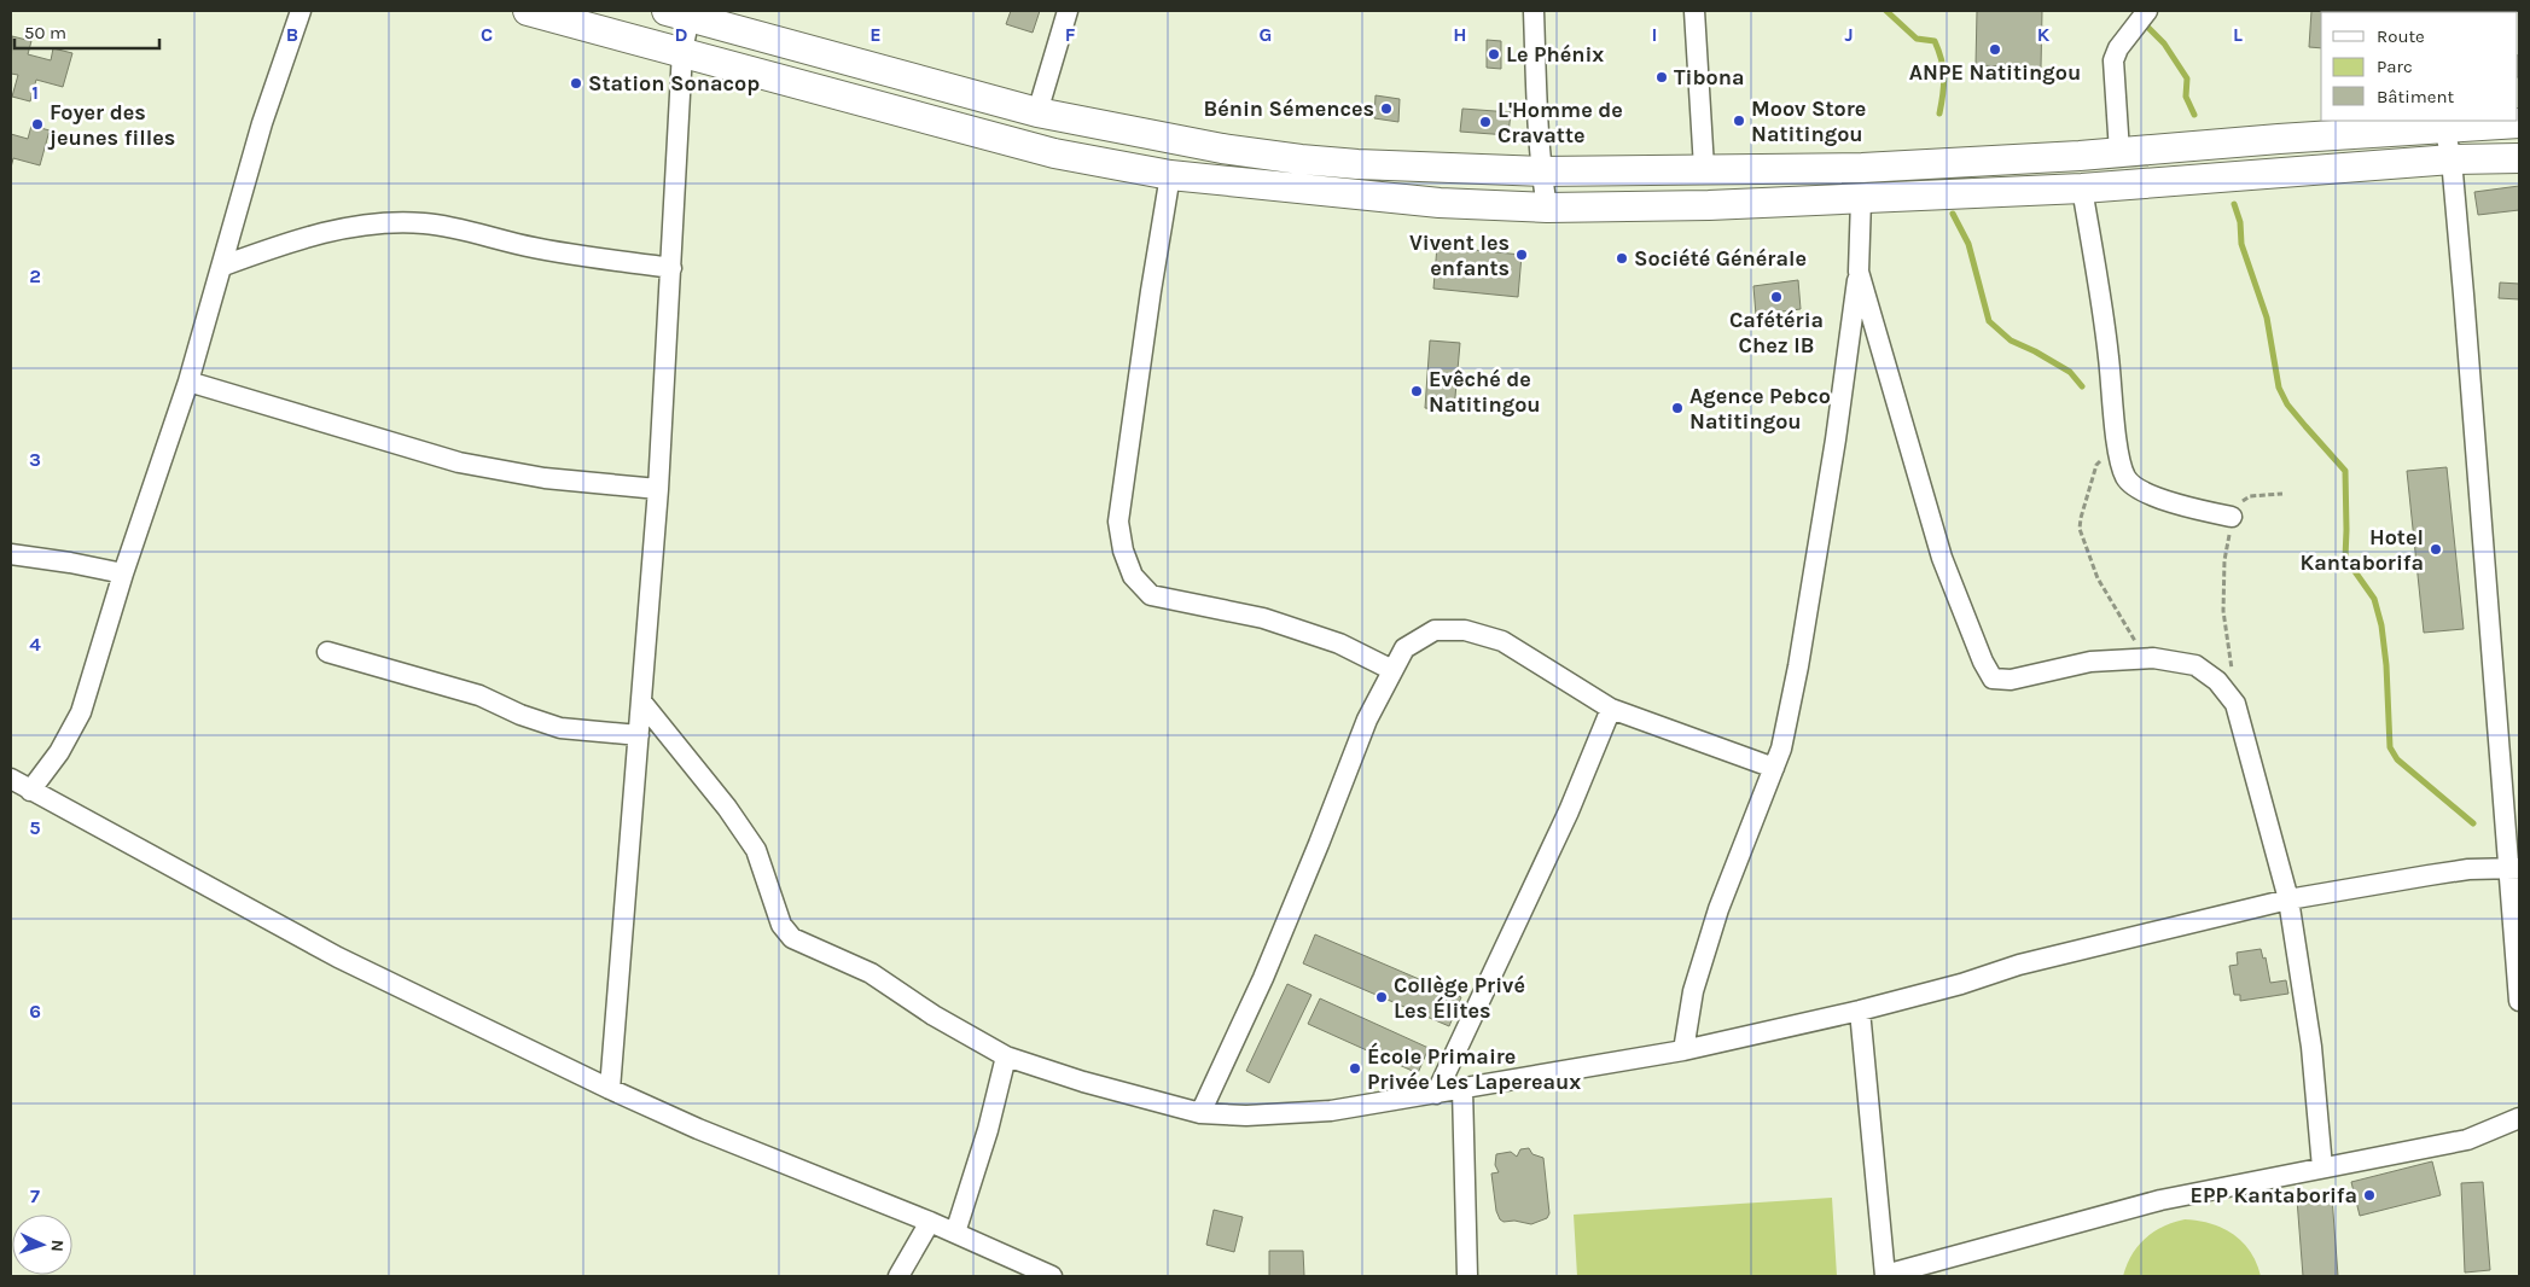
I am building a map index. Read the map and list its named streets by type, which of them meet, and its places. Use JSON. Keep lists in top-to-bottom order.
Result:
{
  "places": [
    "ANPE Natitingou",
    "Le Phénix",
    "Tibona",
    "Station Sonacop",
    "Bénin Sémences",
    "Moov Store Natitingou",
    "L'Homme de Cravatte",
    "Foyer des jeunes filles",
    "Vivent les enfants",
    "Société Générale",
    "Cafétéria Chez IB",
    "Evêché de Natitingou",
    "Agence Pebco Natitingou",
    "Hotel Kantaborifa",
    "Collège Privé Les Élites",
    "École Primaire Privée Les Lapereaux",
    "EPP Kantaborifa"
  ],
  "legend": ["Route", "Parc", "Bâtiment"],
  "scale_bar": "50 m",
  "north": "right",
  "grid": {
    "columns": [
      "B",
      "C",
      "D",
      "E",
      "F",
      "G",
      "H",
      "I",
      "J",
      "K",
      "L"
    ],
    "rows": [
      "1",
      "2",
      "3",
      "4",
      "5",
      "6",
      "7"
    ]
  }
}
